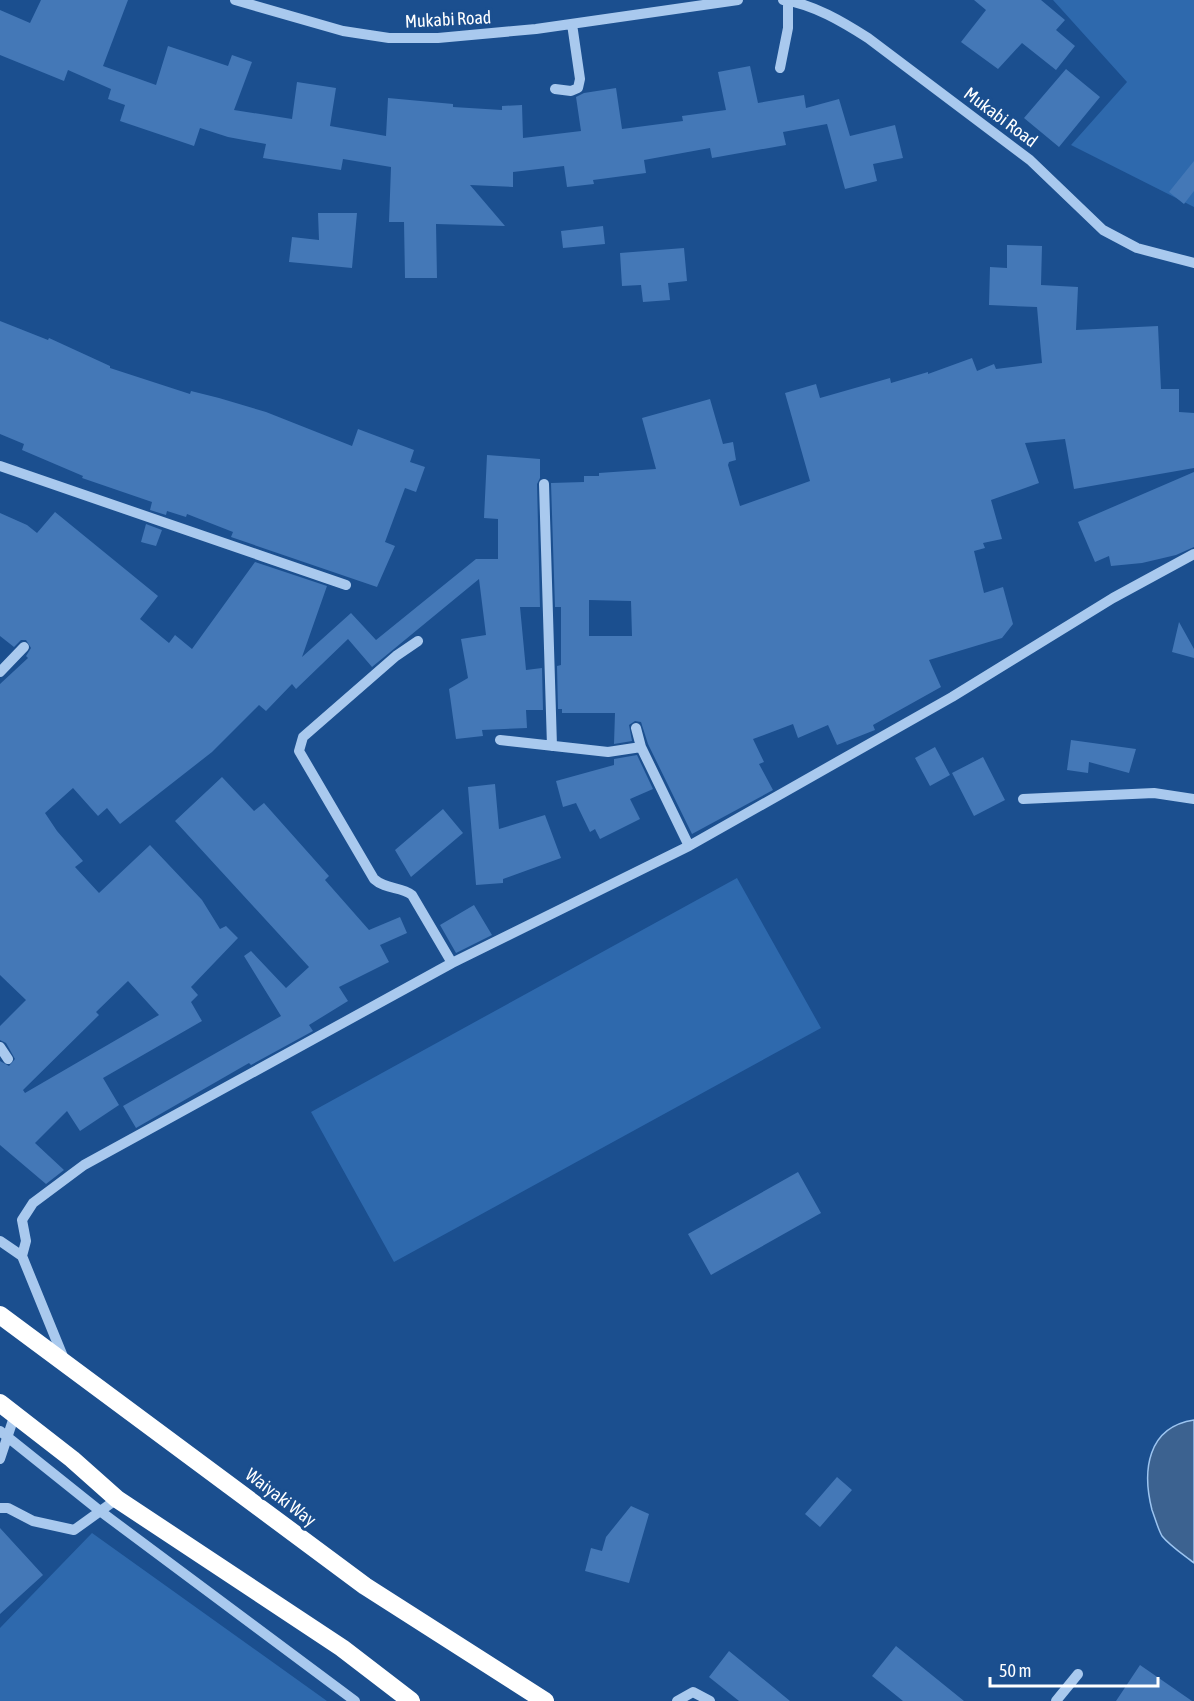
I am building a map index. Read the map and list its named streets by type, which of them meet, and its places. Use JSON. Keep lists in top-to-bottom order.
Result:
{
  "streets": {
    "highway": ["Waiyaki Way"],
    "street": ["Mukabi Road"]
  },
  "scale_bar": "50 m"
}
